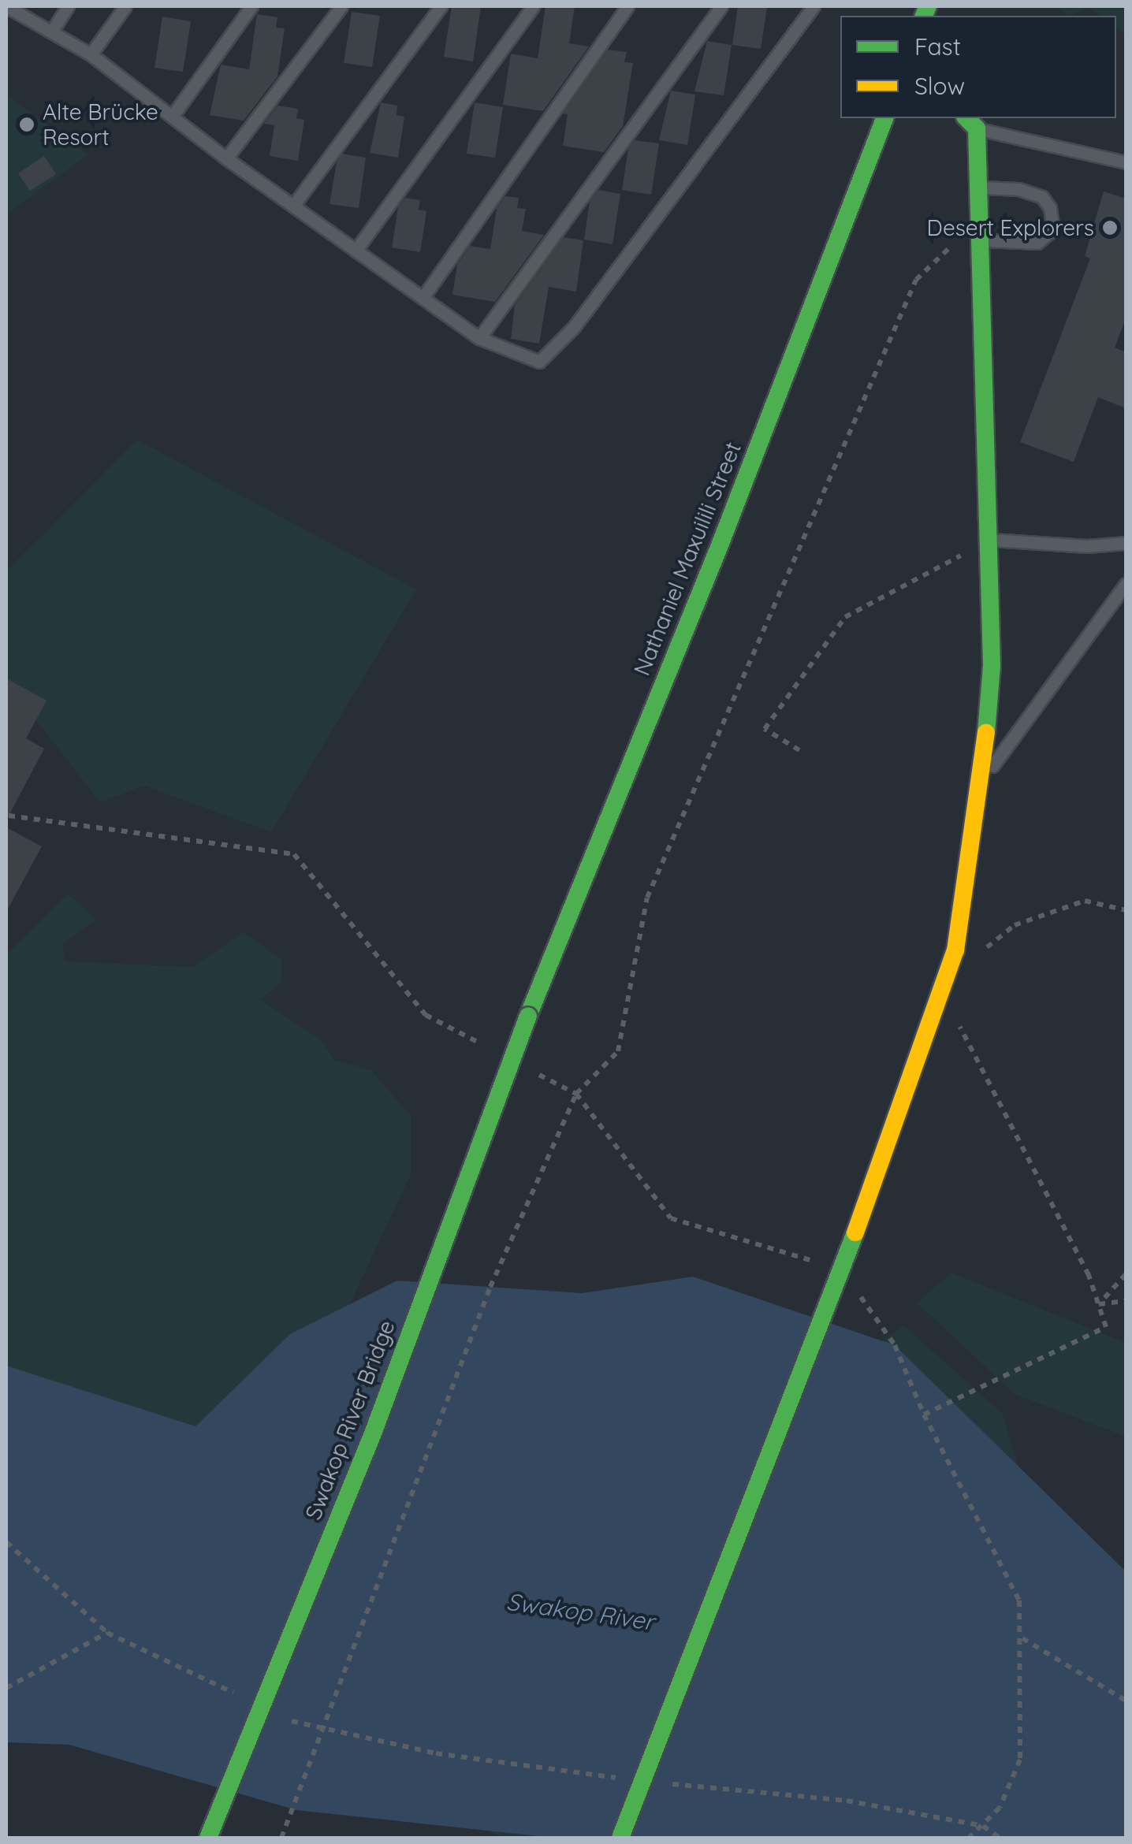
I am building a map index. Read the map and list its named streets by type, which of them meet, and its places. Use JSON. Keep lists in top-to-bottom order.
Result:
{
  "streets": {
    "main road": ["Nathaniel Maxuilili Street", "Swakop River Bridge"]
  },
  "crossings": [
    ["Nathaniel Maxuilili Street", "Swakop River Bridge"]
  ],
  "water": ["Swakop River"],
  "places": ["Alte Brücke Resort", "Desert Explorers"],
  "legend": ["Fast", "Slow"]
}
